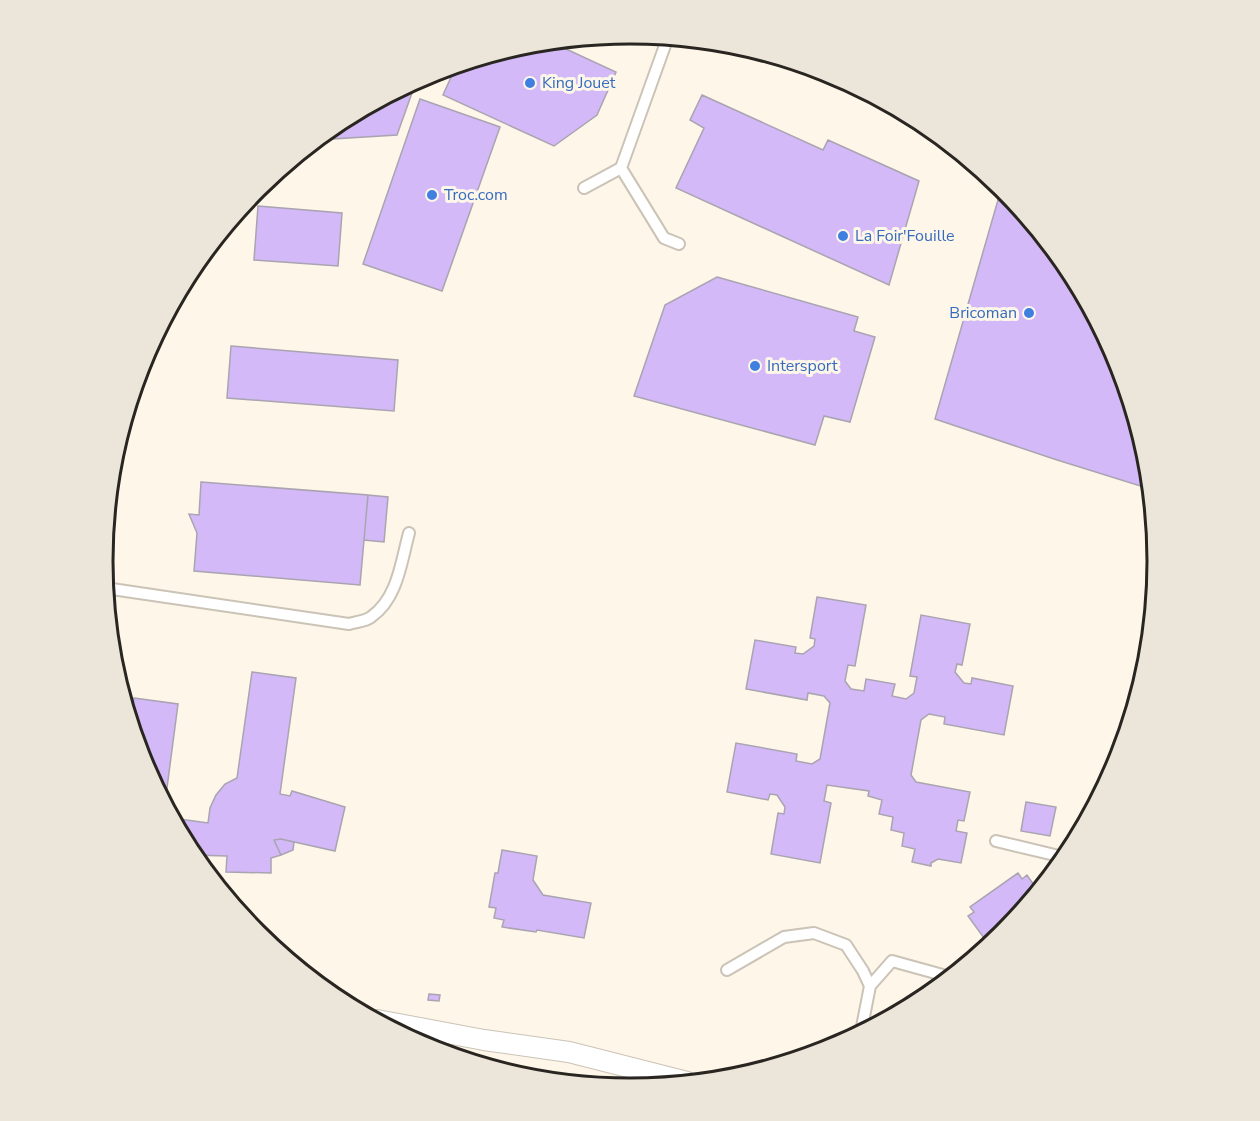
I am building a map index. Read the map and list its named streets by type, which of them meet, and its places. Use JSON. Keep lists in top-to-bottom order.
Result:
{
  "places": [
    "King Jouet",
    "Troc.com",
    "La Foir'Fouille",
    "Bricoman",
    "Intersport"
  ]
}
